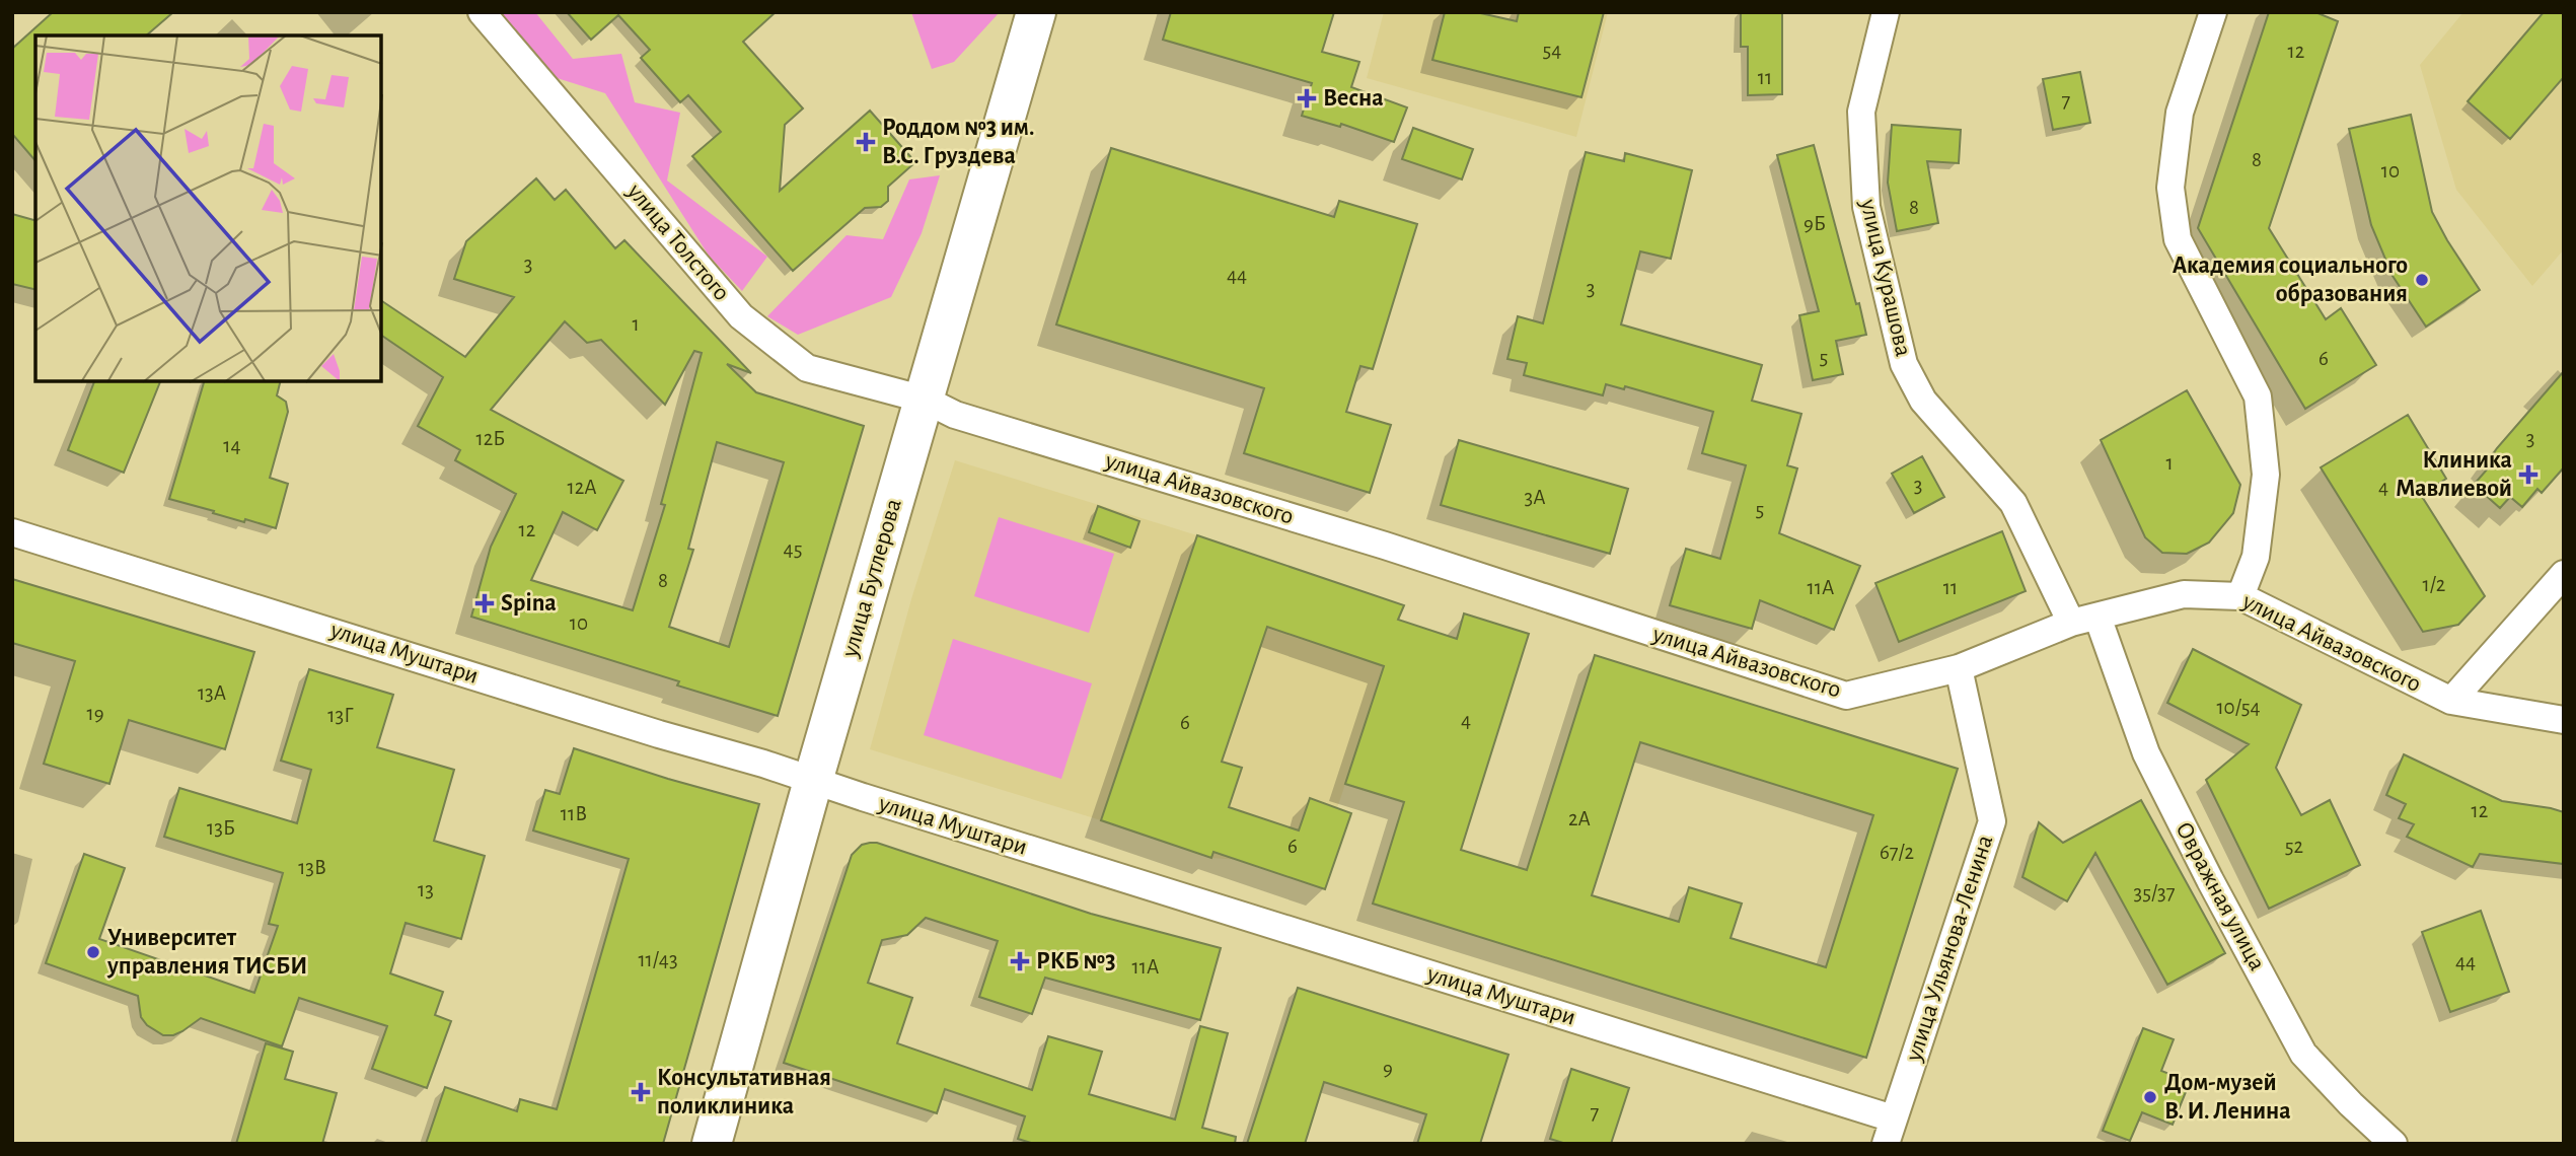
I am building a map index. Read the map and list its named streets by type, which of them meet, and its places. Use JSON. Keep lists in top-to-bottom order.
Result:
{
  "streets": {
    "main road": ["улица Бутлерова"],
    "street": [
      "улица Толстого",
      "улица Курашова",
      "улица Айвазовского",
      "улица Муштари",
      "Овражная улица",
      "улица Ульянова-Ленина"
    ]
  },
  "crossings": [
    ["улица Толстого", "улица Айвазовского"],
    ["улица Толстого", "улица Бутлерова"],
    ["улица Курашова", "улица Айвазовского"],
    ["улица Айвазовского", "улица Бутлерова"],
    ["улица Айвазовского", "Овражная улица"],
    ["улица Айвазовского", "улица Ульянова-Ленина"],
    ["улица Бутлерова", "улица Муштари"],
    ["улица Муштари", "улица Ульянова-Ленина"]
  ],
  "places": {
    "health": [
      "Весна",
      "Роддом №3 им. В.С. Груздева",
      "Клиника Мавлиевой",
      "Spina",
      "РКБ №3",
      "Консультативная поликлиника"
    ],
    "other": ["Академия социального образования", "Университет управления ТИСБИ", "Дом-музей В. И. Ленина"]
  },
  "house_numbers": [
    "54",
    "12",
    "11",
    "7",
    "8",
    "10",
    "8",
    "9Б",
    "3",
    "44",
    "3",
    "1",
    "5",
    "6",
    "12Б",
    "3",
    "14",
    "1",
    "3",
    "12А",
    "4",
    "3А",
    "5",
    "12",
    "45",
    "8",
    "1/2",
    "11А",
    "11",
    "10",
    "13А",
    "10/54",
    "19",
    "13Г",
    "4",
    "6",
    "12",
    "11В",
    "2А",
    "13Б",
    "6",
    "52",
    "67/2",
    "13В",
    "13",
    "35/37",
    "11/43",
    "44",
    "11А",
    "9",
    "7"
  ]
}
